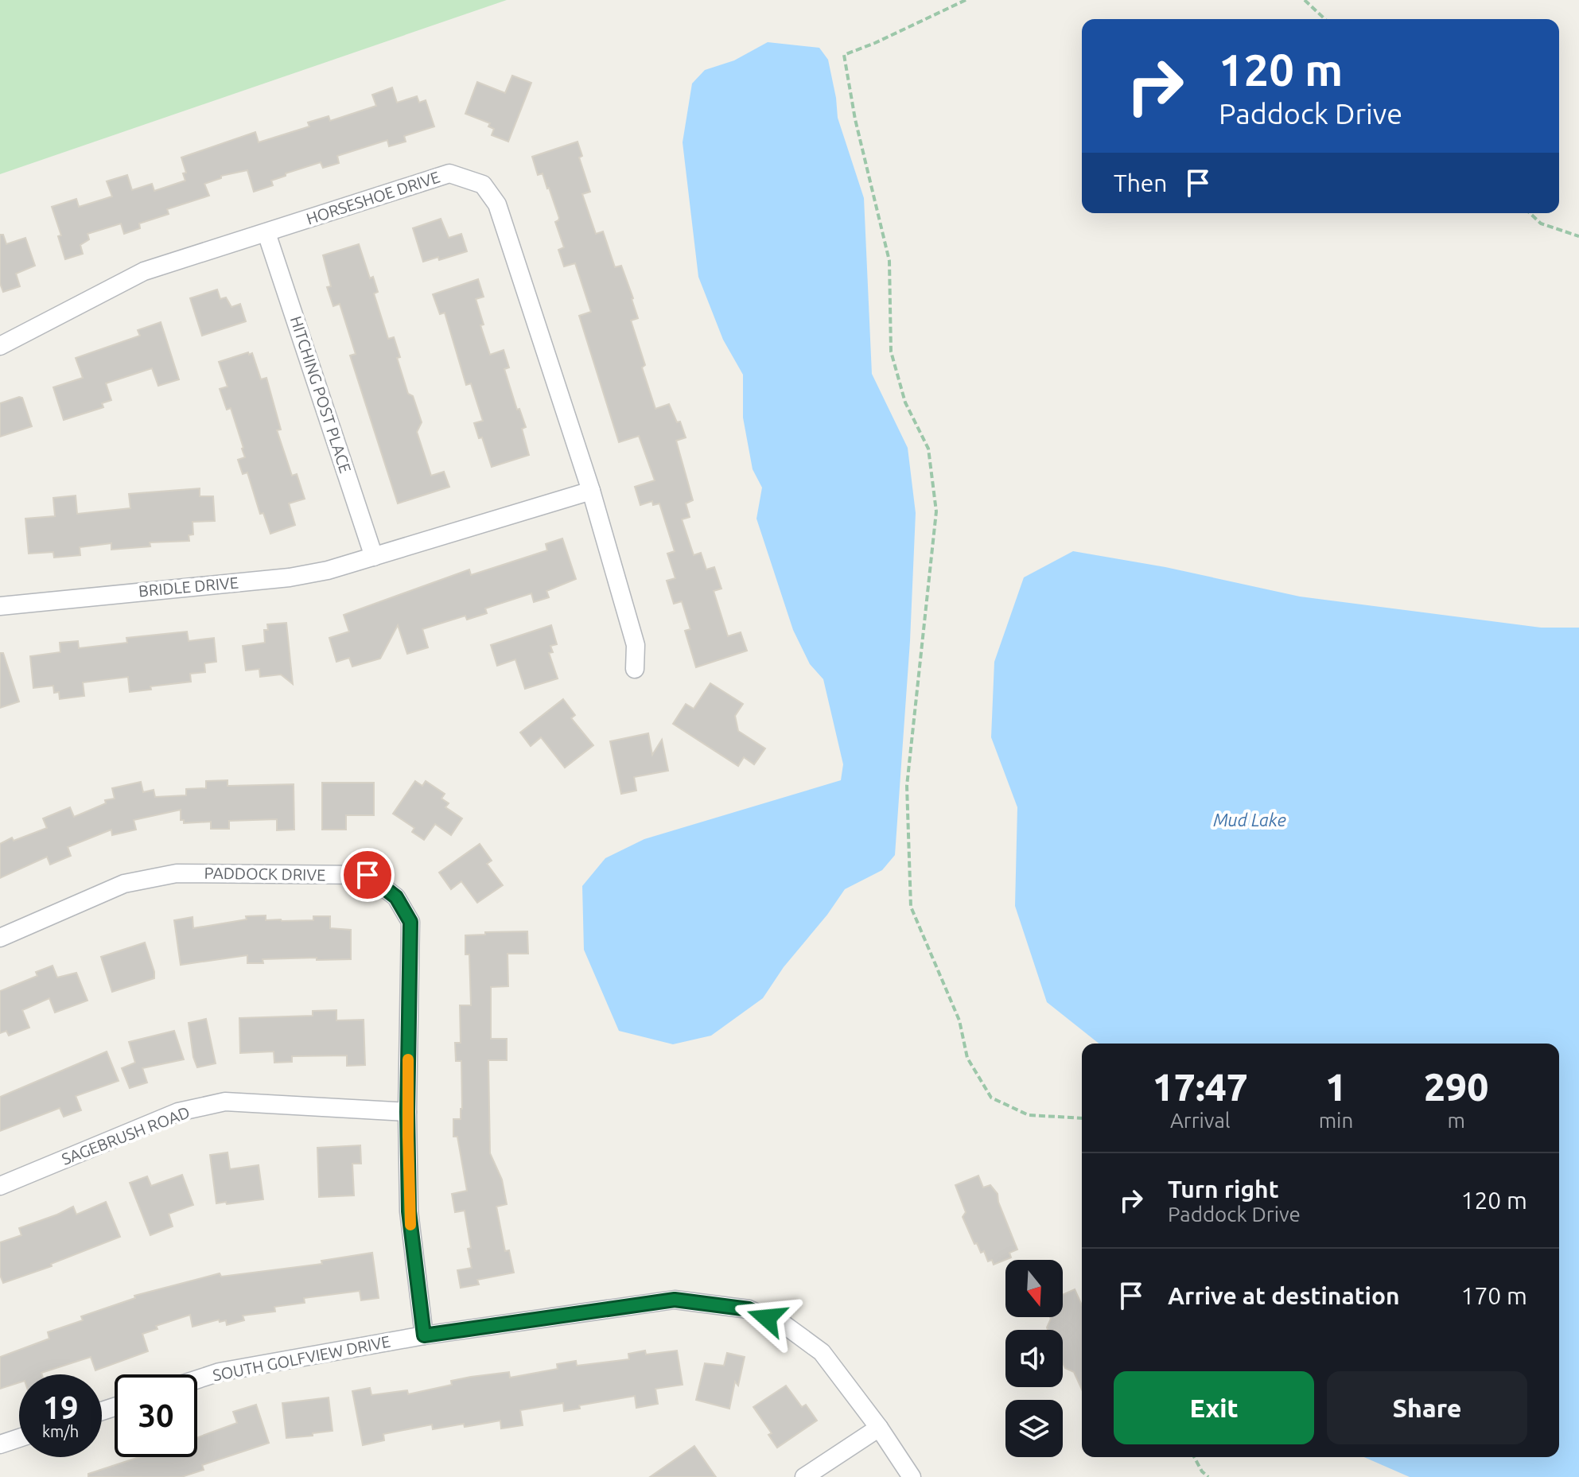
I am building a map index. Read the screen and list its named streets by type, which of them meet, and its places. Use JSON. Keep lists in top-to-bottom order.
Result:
{
  "streets": {
    "street": [
      "HORSESHOE DRIVE",
      "HITCHING POST PLACE",
      "BRIDLE DRIVE",
      "PADDOCK DRIVE",
      "SAGEBRUSH ROAD",
      "SOUTH GOLFVIEW DRIVE"
    ]
  },
  "crossings": [
    ["HORSESHOE DRIVE", "HITCHING POST PLACE"],
    ["HITCHING POST PLACE", "BRIDLE DRIVE"],
    ["PADDOCK DRIVE", "SAGEBRUSH ROAD"],
    ["PADDOCK DRIVE", "SOUTH GOLFVIEW DRIVE"]
  ],
  "water": ["Mud Lake"],
  "north": "bottom",
  "page": {
    "turn": ["120 m", "Paddock Drive"],
    "then": "Then",
    "eta": [
      "17:47",
      "Arrival",
      "1",
      "min",
      "290",
      "m"
    ],
    "list": [
      {
        "name": "Turn right",
        "note": "Paddock Drive",
        "value": "120 m"
      },
      {
        "name": "Arrive at destination",
        "value": "170 m"
      }
    ],
    "buttons": ["Exit", "Share"],
    "speed": "19 km/h",
    "limit": "30"
  }
}
